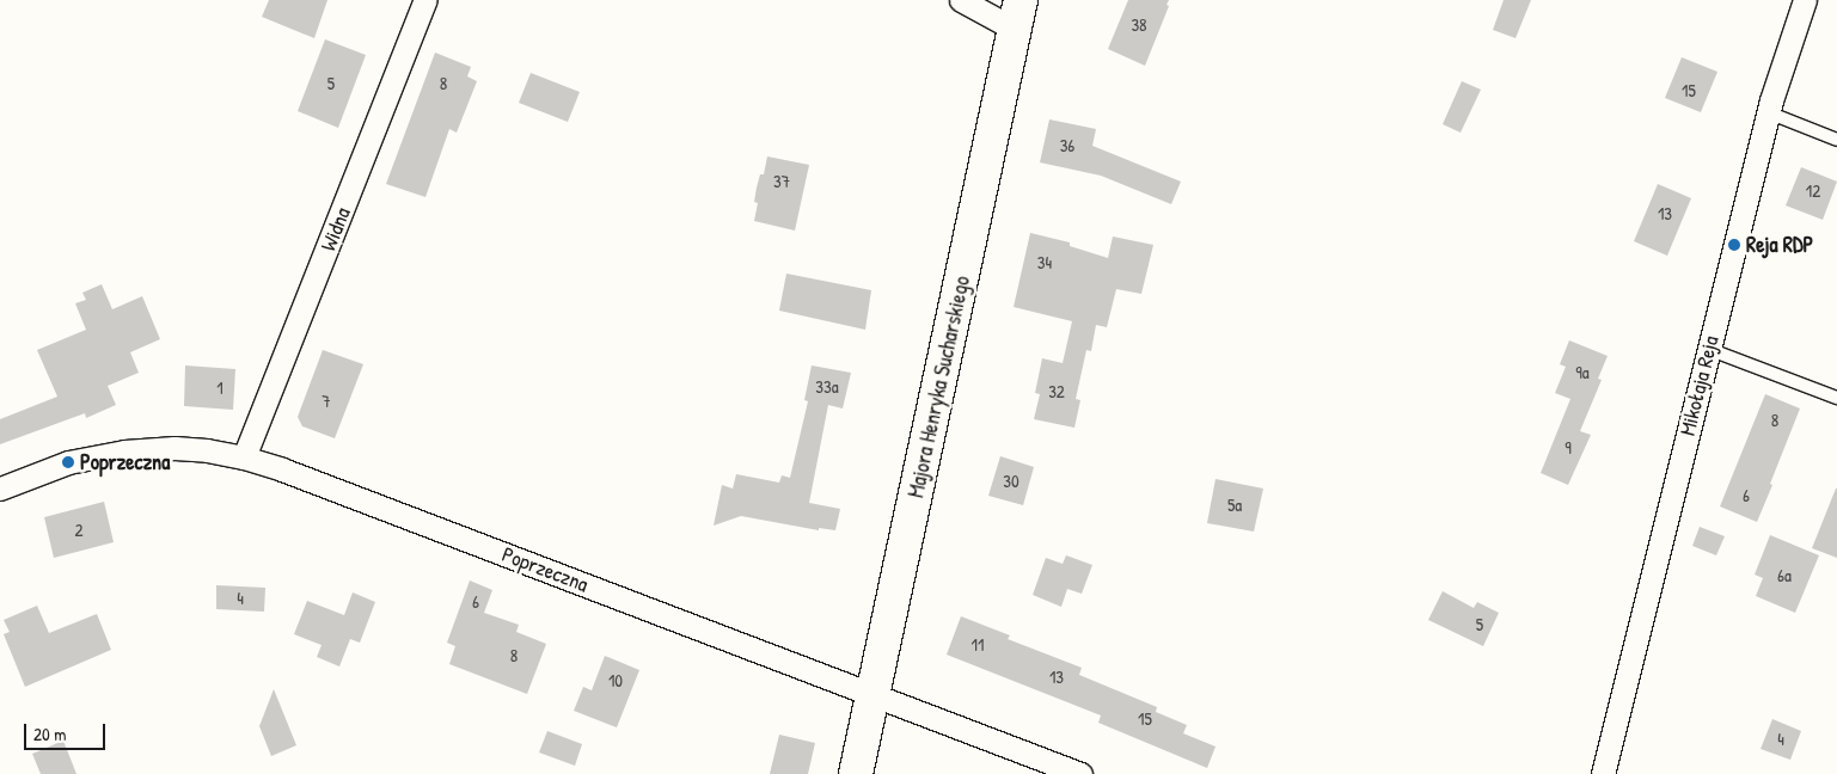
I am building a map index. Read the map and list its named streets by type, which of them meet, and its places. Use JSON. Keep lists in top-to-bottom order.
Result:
{
  "streets": {
    "street": [
      "Widna",
      "Mikołaja Reja",
      "Majora Henryka Sucharskiego",
      "Poprzeczna"
    ]
  },
  "crossings": [
    ["Widna", "Poprzeczna"],
    ["Majora Henryka Sucharskiego", "Poprzeczna"]
  ],
  "places": ["Reja RDP", "Poprzeczna"],
  "house_numbers": [
    "38",
    "5",
    "8",
    "15",
    "36",
    "37",
    "12",
    "13",
    "34",
    "9a",
    "33a",
    "1",
    "32",
    "7",
    "8",
    "9",
    "30",
    "6",
    "5a",
    "2",
    "6a",
    "4",
    "6",
    "5",
    "11",
    "8",
    "13",
    "10",
    "15",
    "4"
  ],
  "scale_bar": "20 m"
}
